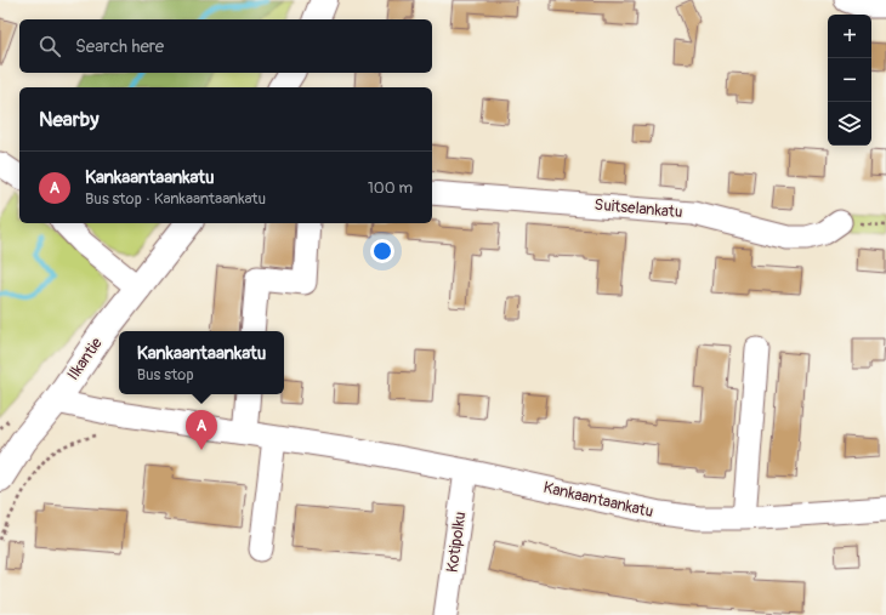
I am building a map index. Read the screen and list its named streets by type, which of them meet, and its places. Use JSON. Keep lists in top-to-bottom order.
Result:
{
  "streets": {
    "main road": ["Ilkantie"],
    "street": ["Suitselankatu", "Kankaantaankatu", "Kotipolku"]
  },
  "crossings": [
    ["Ilkantie", "Kankaantaankatu"],
    ["Kankaantaankatu", "Kotipolku"]
  ],
  "page": {
    "map_buttons": ["+", "−"],
    "search": "Search here",
    "heading": "Nearby",
    "list": [
      {
        "mark": "A",
        "name": "Kankaantaankatu",
        "note": "Bus stop · Kankaantaankatu",
        "value": "100 m"
      }
    ],
    "popup": ["Kankaantaankatu", "Bus stop"],
    "pins": "A"
  }
}
